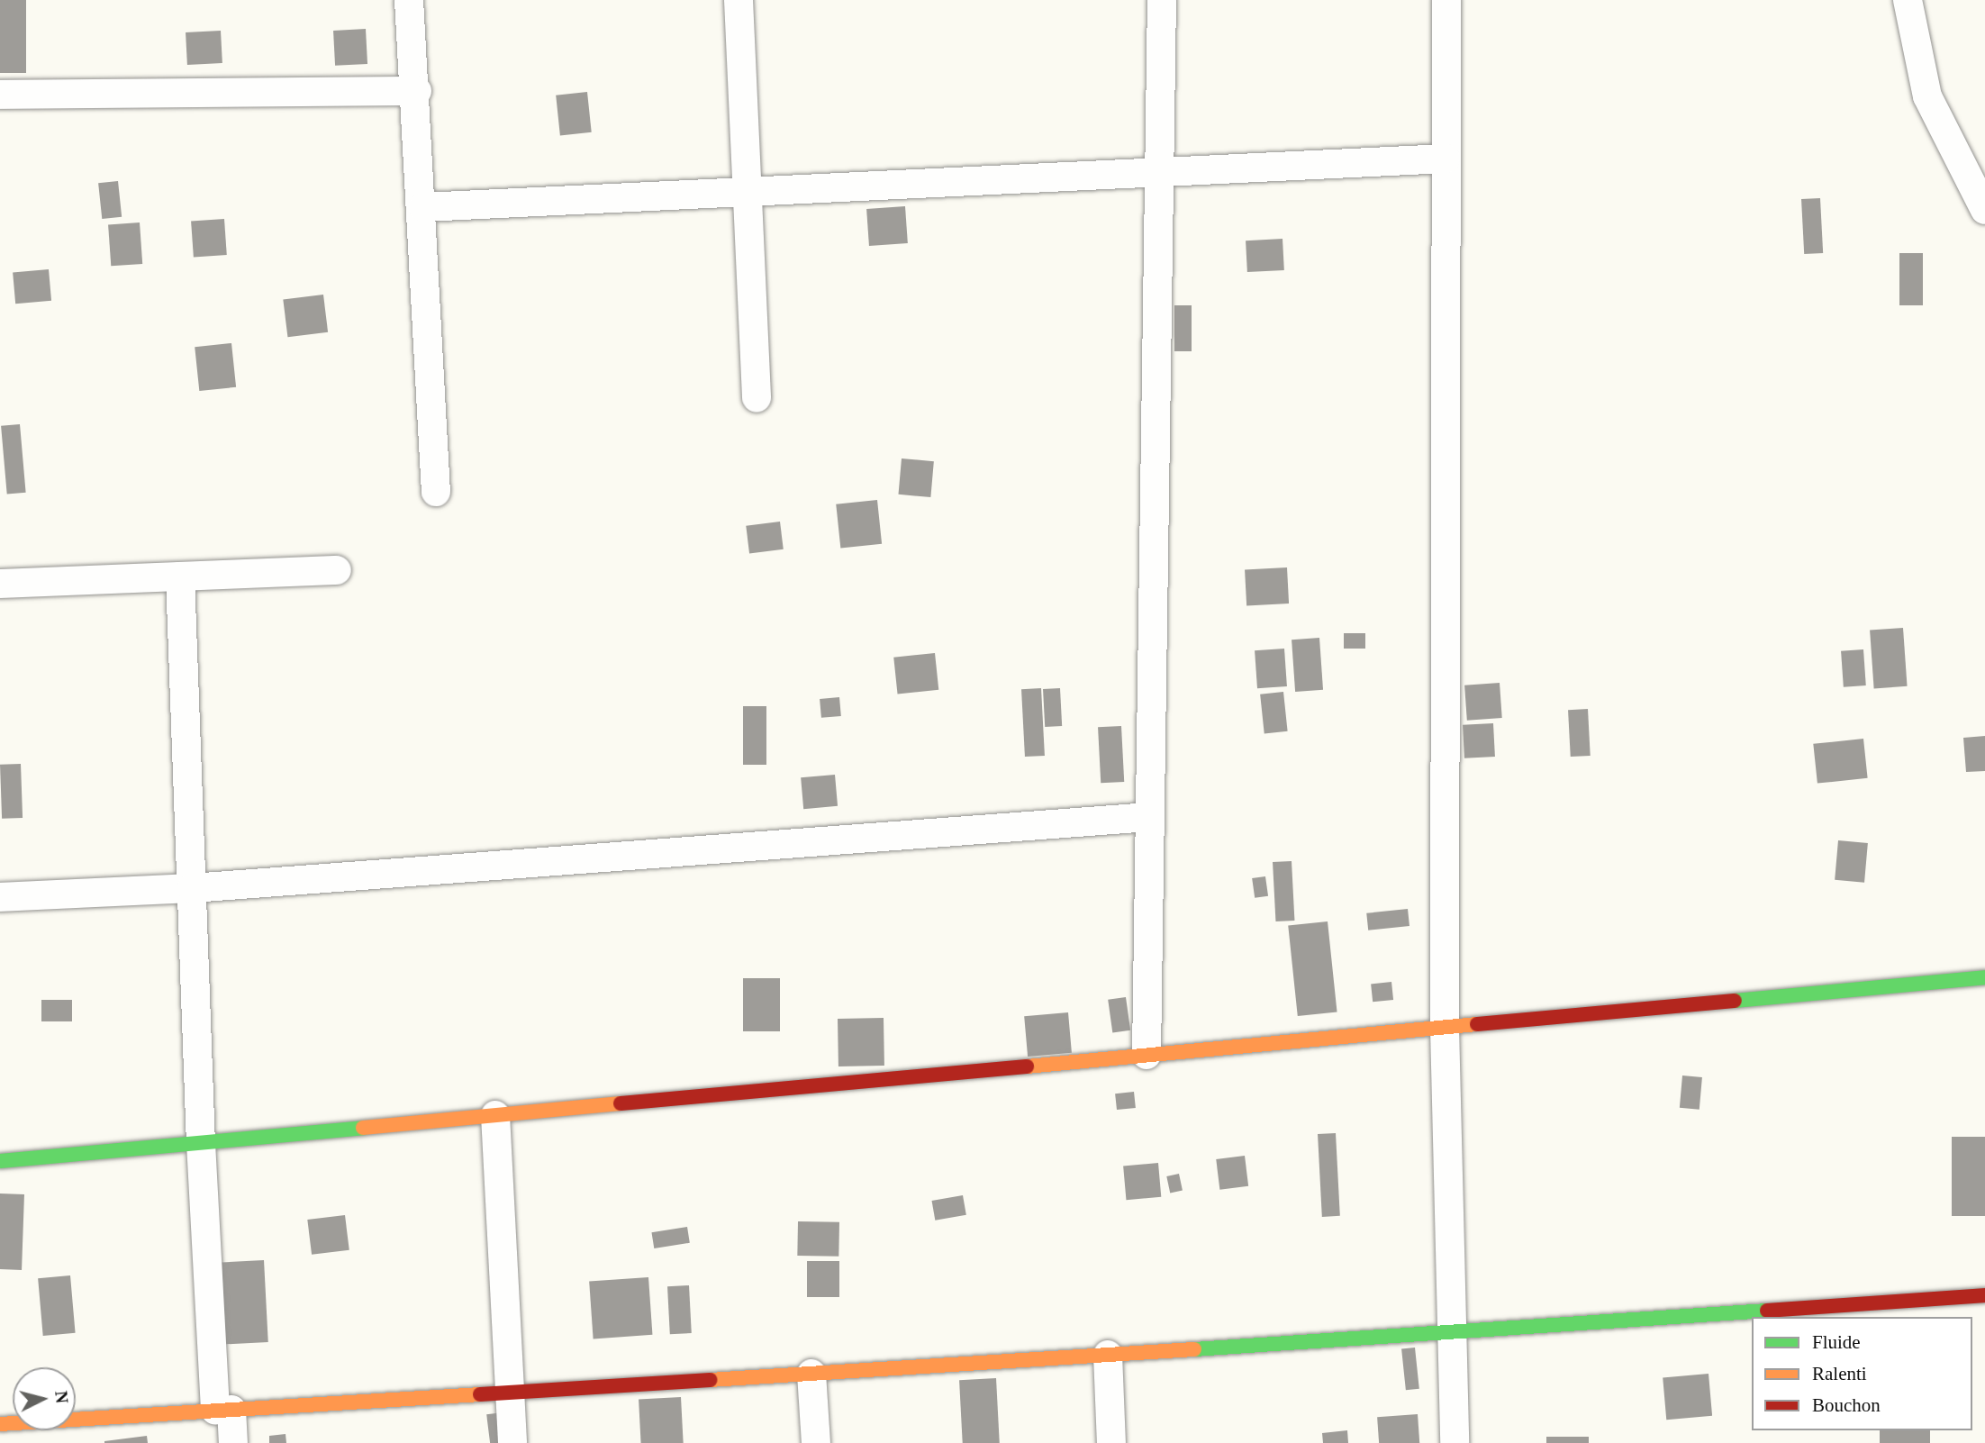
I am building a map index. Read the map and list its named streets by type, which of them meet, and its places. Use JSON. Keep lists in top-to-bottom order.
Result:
{
  "legend": ["Fluide", "Ralenti", "Bouchon"],
  "north": "right"
}
